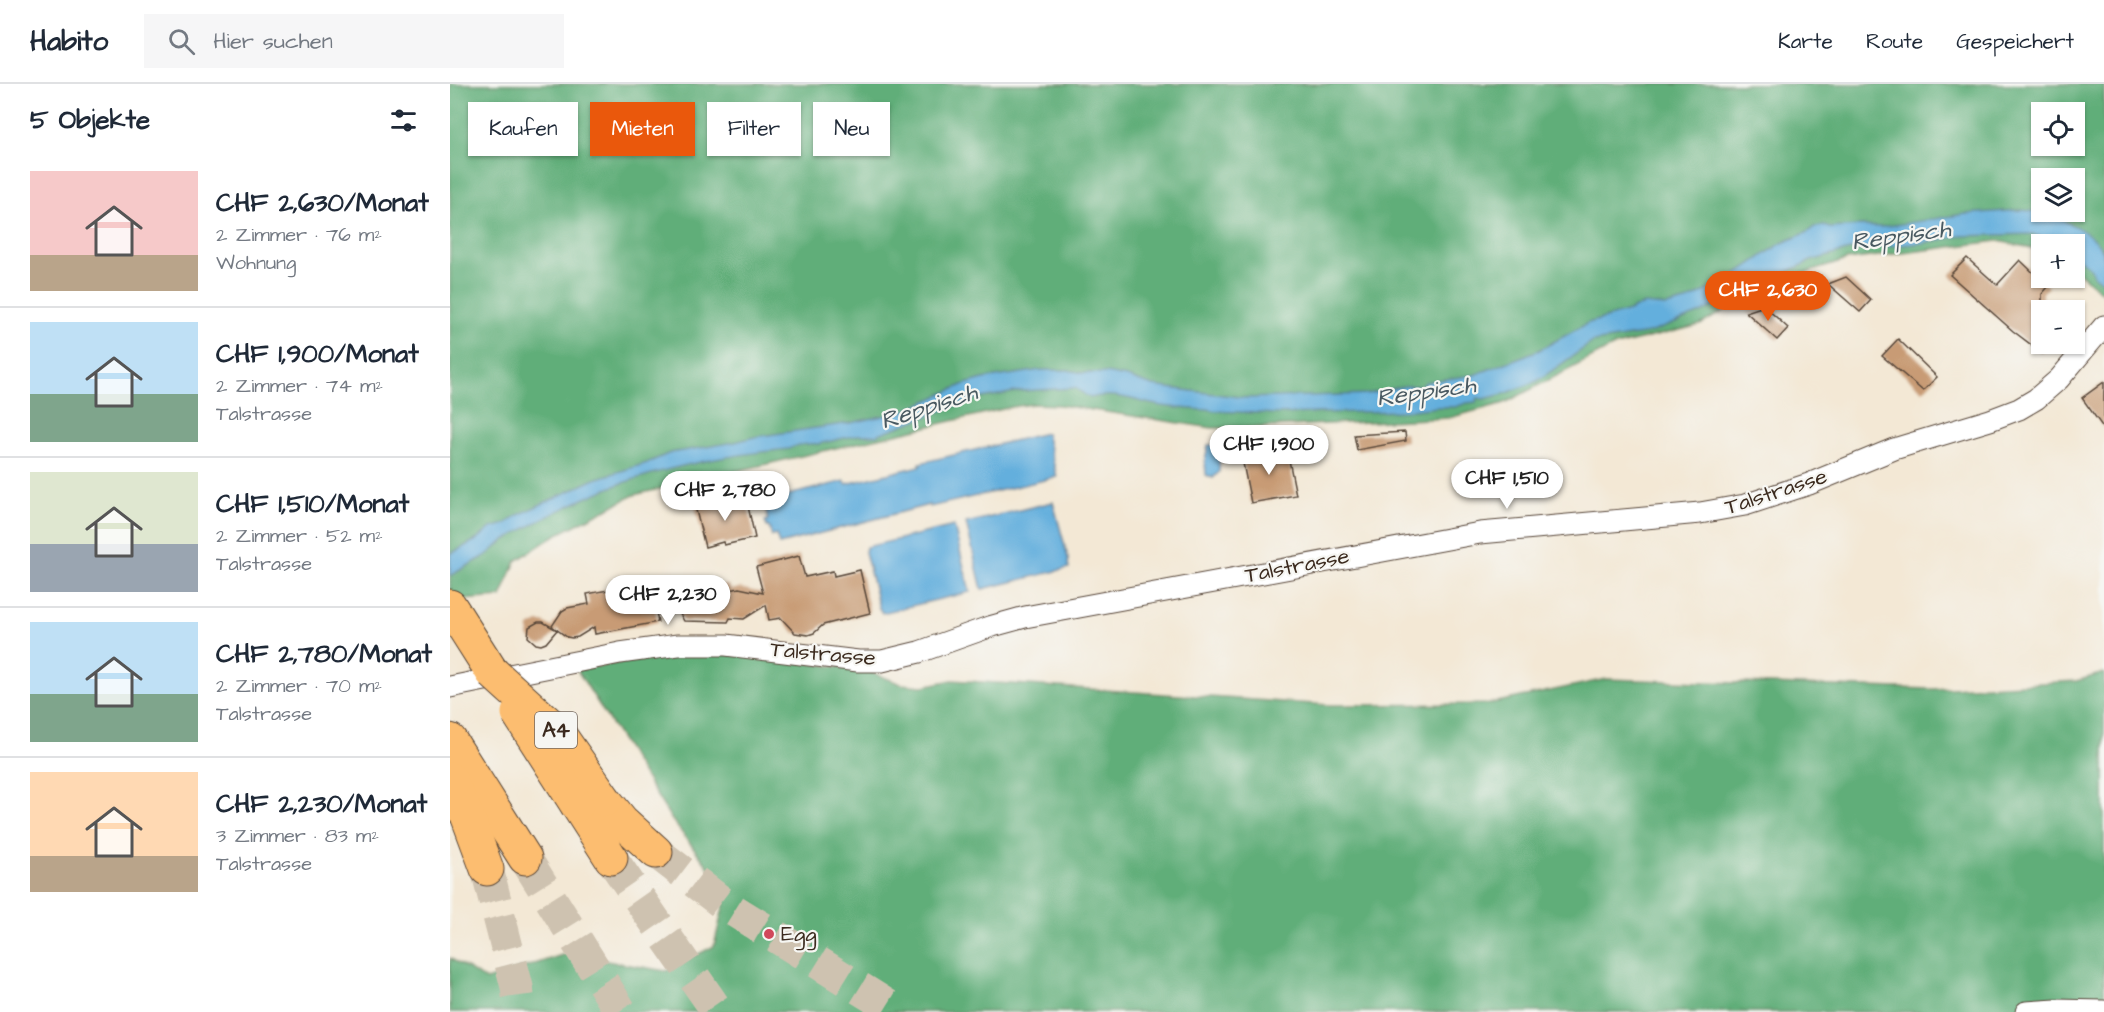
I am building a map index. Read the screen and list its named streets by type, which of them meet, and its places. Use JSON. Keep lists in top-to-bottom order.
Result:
{
  "streets": {
    "street": ["Talstrasse"]
  },
  "water": ["Reppisch"],
  "places": ["Egg"],
  "page": {
    "header": "Habito",
    "search": "Hier suchen",
    "nav": ["Karte", "Route", "Gespeichert"],
    "heading": "5 Objekte",
    "map_buttons": ["+", "−"],
    "chip": [
      "Kaufen",
      "Mieten",
      "Filter",
      "Neu"
    ],
    "list": [
      {
        "name": "CHF 2,630/Monat",
        "note": "2 Zimmer · 76 m² · Wohnung"
      },
      {
        "name": "CHF 1,900/Monat",
        "note": "2 Zimmer · 74 m² · Talstrasse"
      },
      {
        "name": "CHF 1,510/Monat",
        "note": "2 Zimmer · 52 m² · Talstrasse"
      },
      {
        "name": "CHF 2,780/Monat",
        "note": "2 Zimmer · 70 m² · Talstrasse"
      },
      {
        "name": "CHF 2,230/Monat",
        "note": "3 Zimmer · 83 m² · Talstrasse"
      }
    ],
    "price": [
      "CHF 2,630",
      "CHF 1,900",
      "CHF 1,510",
      "CHF 2,780",
      "CHF 2,230"
    ]
  }
}
